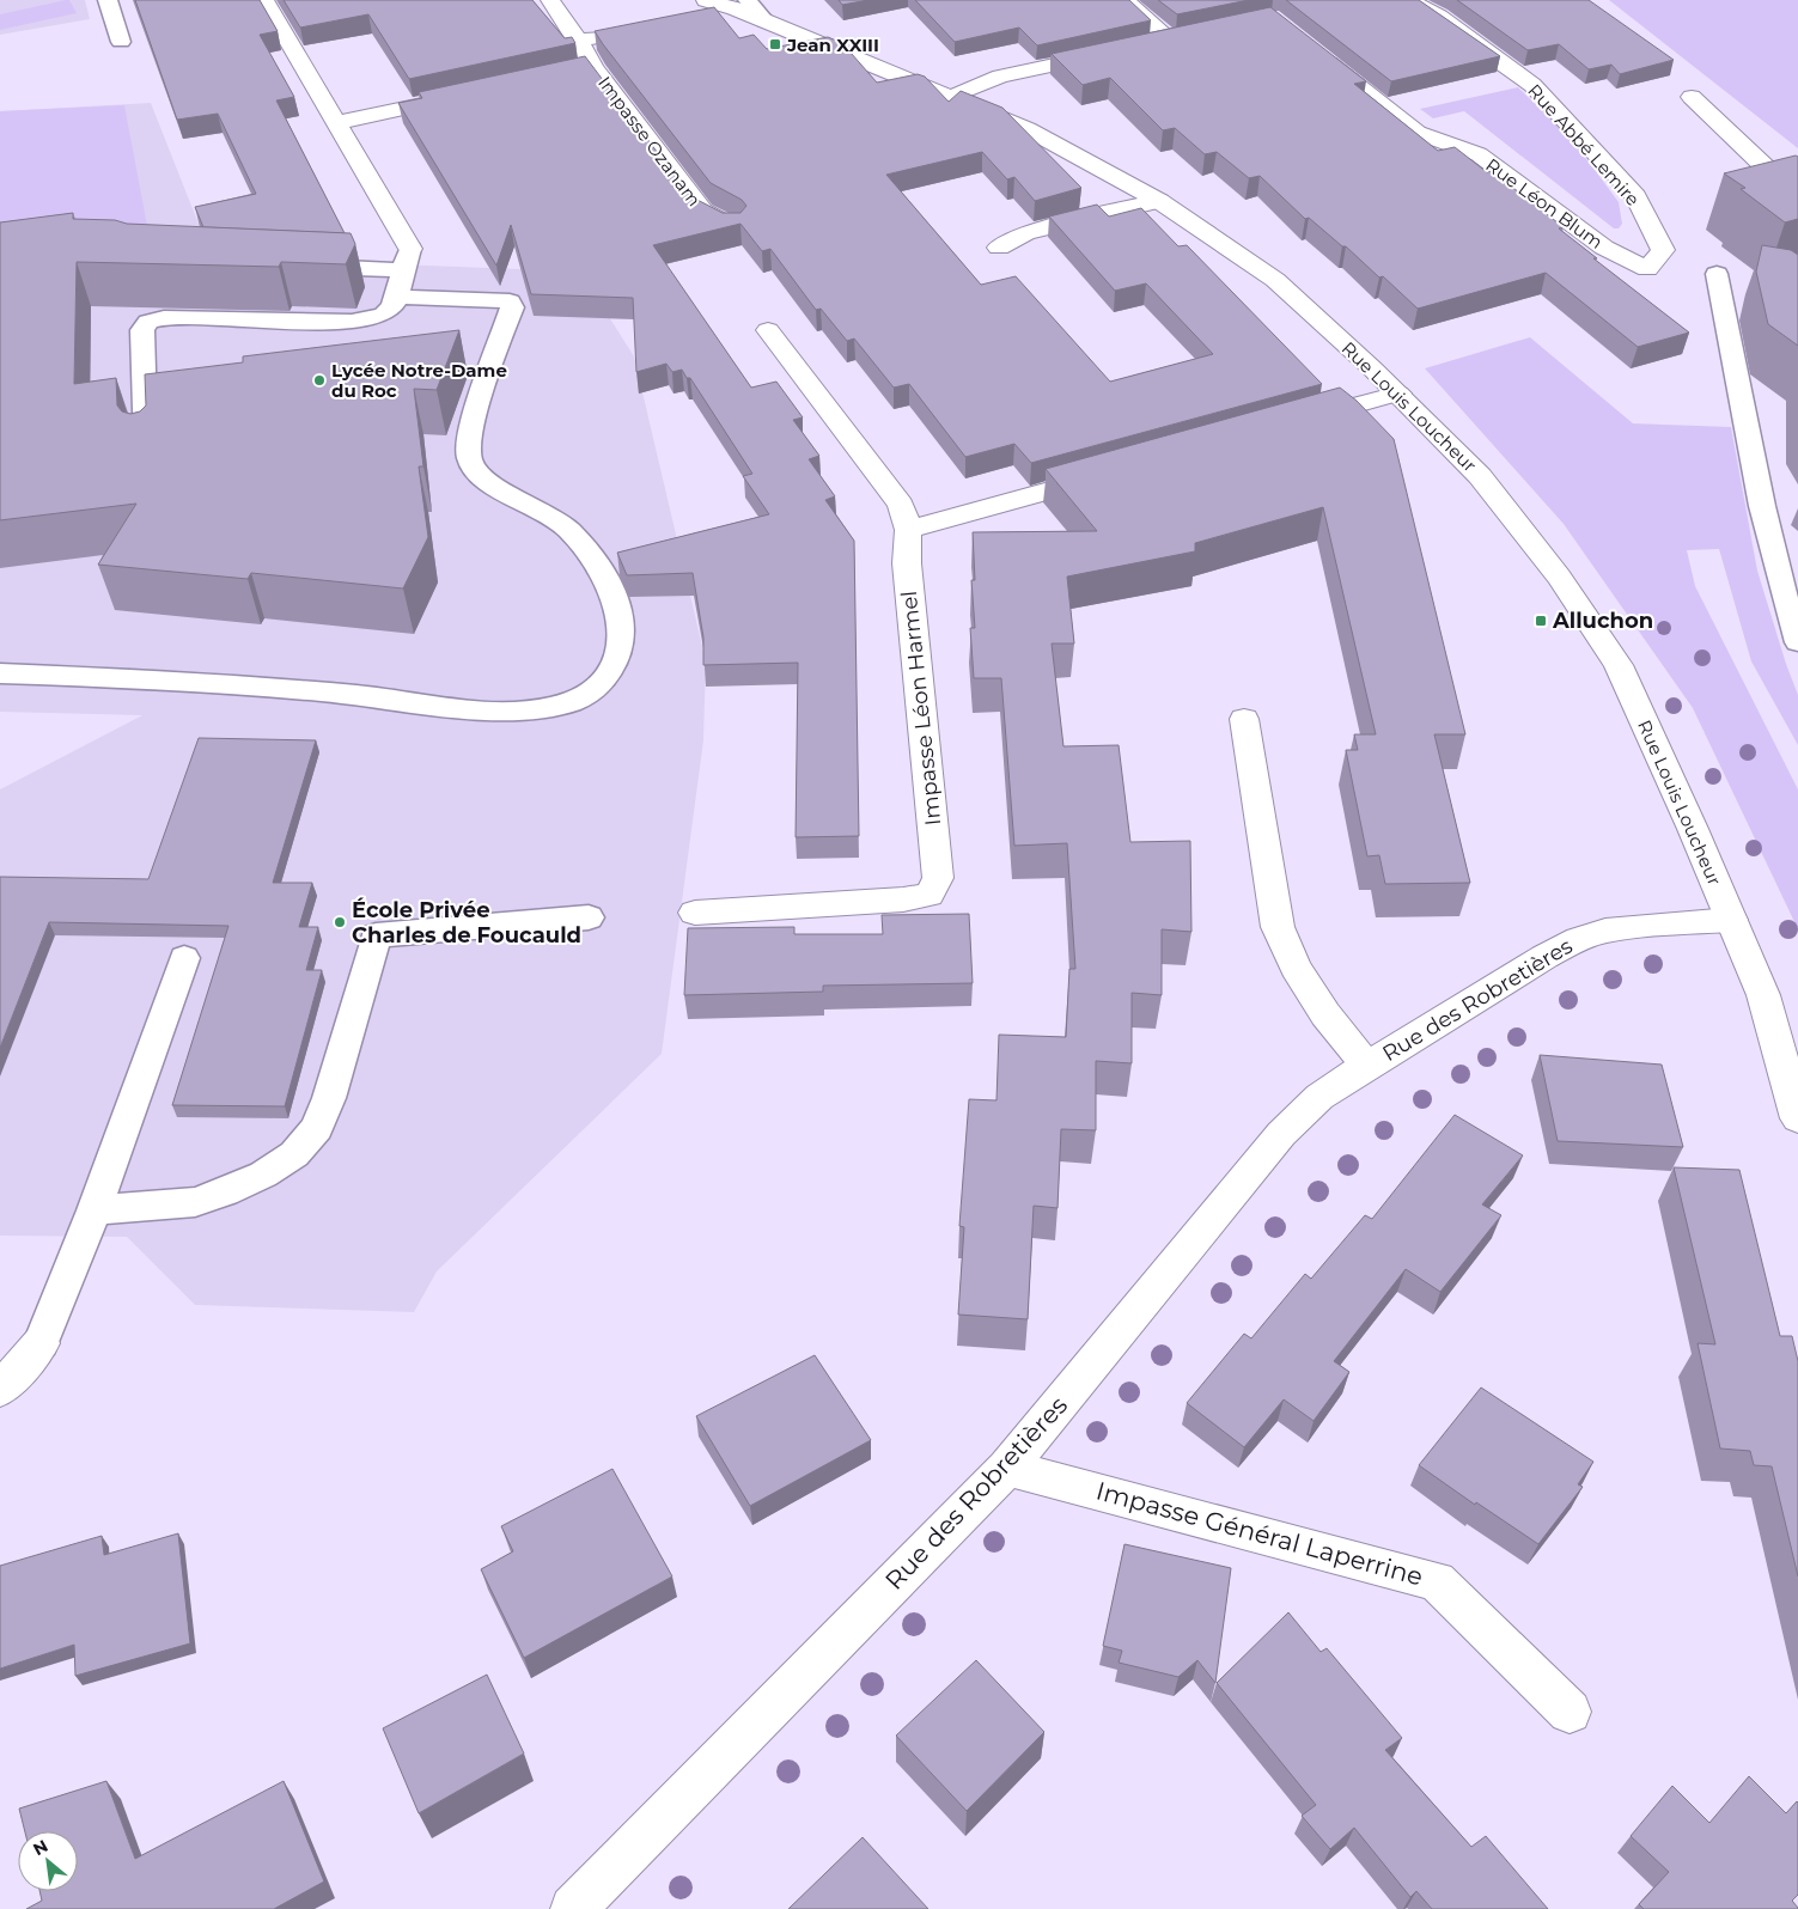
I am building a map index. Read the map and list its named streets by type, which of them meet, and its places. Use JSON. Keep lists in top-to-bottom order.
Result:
{
  "streets": {
    "street": [
      "Impasse Ozanam",
      "Rue Abbé Lemire",
      "Rue Léon Blum",
      "Rue Louis Loucheur",
      "Impasse Léon Harmel",
      "Rue des Robretières",
      "Impasse Général Laperrine"
    ]
  },
  "crossings": [
    ["Rue Abbé Lemire", "Rue Léon Blum"],
    ["Rue Louis Loucheur", "Rue des Robretières"],
    ["Rue des Robretières", "Impasse Général Laperrine"]
  ],
  "places": {
    "transit": ["Jean XXIII", "Alluchon"],
    "other": ["Lycée Notre-Dame du Roc", "École Privée Charles de Foucauld"]
  },
  "north": "top left"
}
